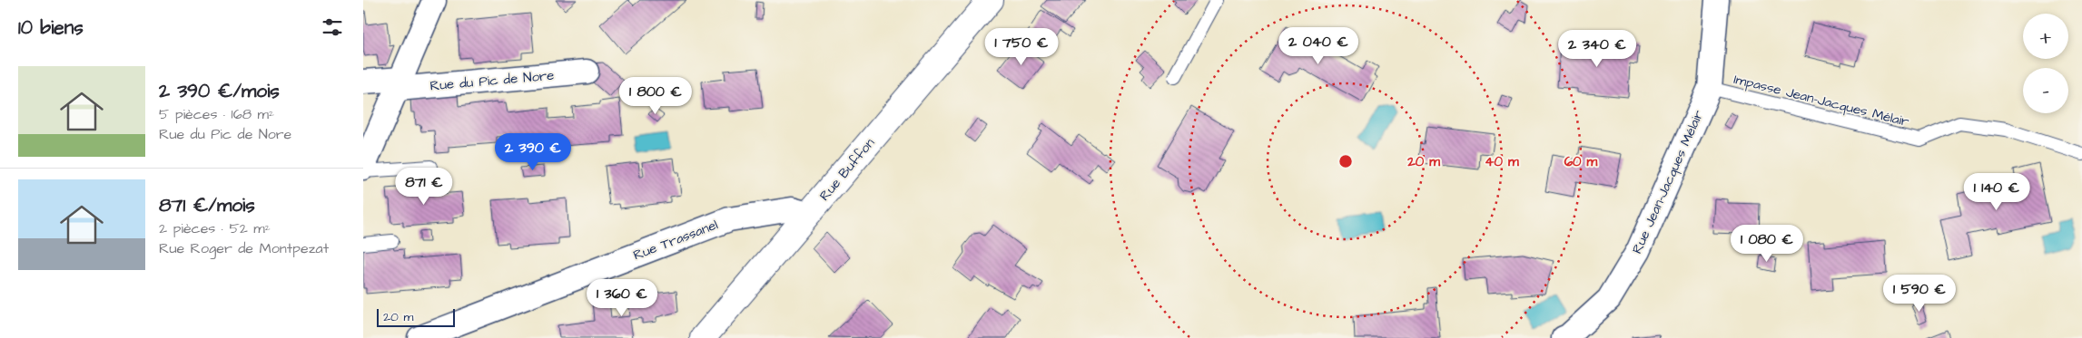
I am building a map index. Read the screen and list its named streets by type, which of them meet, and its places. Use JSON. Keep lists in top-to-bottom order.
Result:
{
  "streets": {
    "street": [
      "Rue du Pic de Nore",
      "Rue Buffon",
      "Rue Jean-Jacques Mélair",
      "Rue Trassanel"
    ],
    "lane": ["Impasse Jean-Jacques Mélair"]
  },
  "crossings": [
    ["Impasse Jean-Jacques Mélair", "Rue Jean-Jacques Mélair"],
    ["Rue Buffon", "Rue Trassanel"]
  ],
  "scale_bar": "20 m",
  "page": {
    "heading": "10 biens",
    "map_buttons": ["+", "−"],
    "price": [
      "2 040 €",
      "1 750 €",
      "2 340 €",
      "1 800 €",
      "2 390 €",
      "871 €",
      "1 140 €",
      "1 080 €",
      "1 590 €",
      "1 360 €"
    ],
    "list": [
      {
        "name": "2 390 €/mois",
        "note": "5 pièces · 168 m² · Rue du Pic de Nore"
      },
      {
        "name": "871 €/mois",
        "note": "2 pièces · 52 m² · Rue Roger de Montpezat"
      }
    ],
    "scale": "20 m"
  },
  "rings": ["20 m", "40 m", "60 m"]
}
